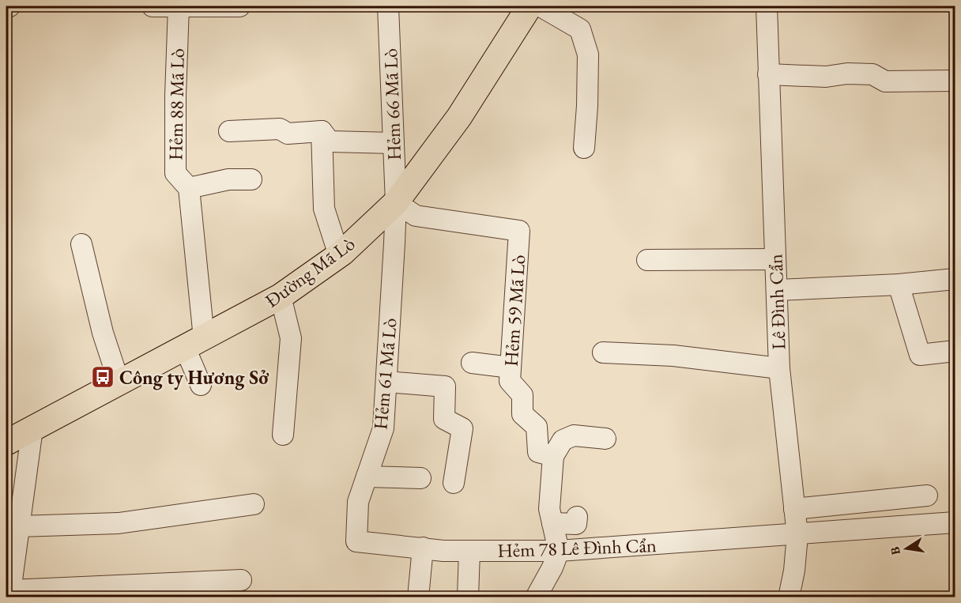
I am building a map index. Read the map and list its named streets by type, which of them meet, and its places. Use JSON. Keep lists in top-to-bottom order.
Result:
{
  "streets": {
    "main road": ["Đường Mã Lò"],
    "street": [
      "Hẻm 88 Mã Lò",
      "Hẻm 66 Mã Lò",
      "Lê Đình Cẩn",
      "Hẻm 59 Mã Lò",
      "Hẻm 61 Mã Lò",
      "Hẻm 78 Lê Đình Cẩn"
    ]
  },
  "crossings": [
    ["Hẻm 88 Mã Lò", "Đường Mã Lò"],
    ["Hẻm 66 Mã Lò", "Đường Mã Lò"],
    ["Hẻm 66 Mã Lò", "Hẻm 59 Mã Lò"],
    ["Hẻm 66 Mã Lò", "Hẻm 61 Mã Lò"],
    ["Đường Mã Lò", "Hẻm 59 Mã Lò"],
    ["Đường Mã Lò", "Hẻm 61 Mã Lò"],
    ["Lê Đình Cẩn", "Hẻm 78 Lê Đình Cẩn"],
    ["Hẻm 59 Mã Lò", "Hẻm 61 Mã Lò"],
    ["Hẻm 61 Mã Lò", "Hẻm 78 Lê Đình Cẩn"]
  ],
  "places": {
    "bus stop": ["Công ty Hương Sở"]
  },
  "north": "left"
}
